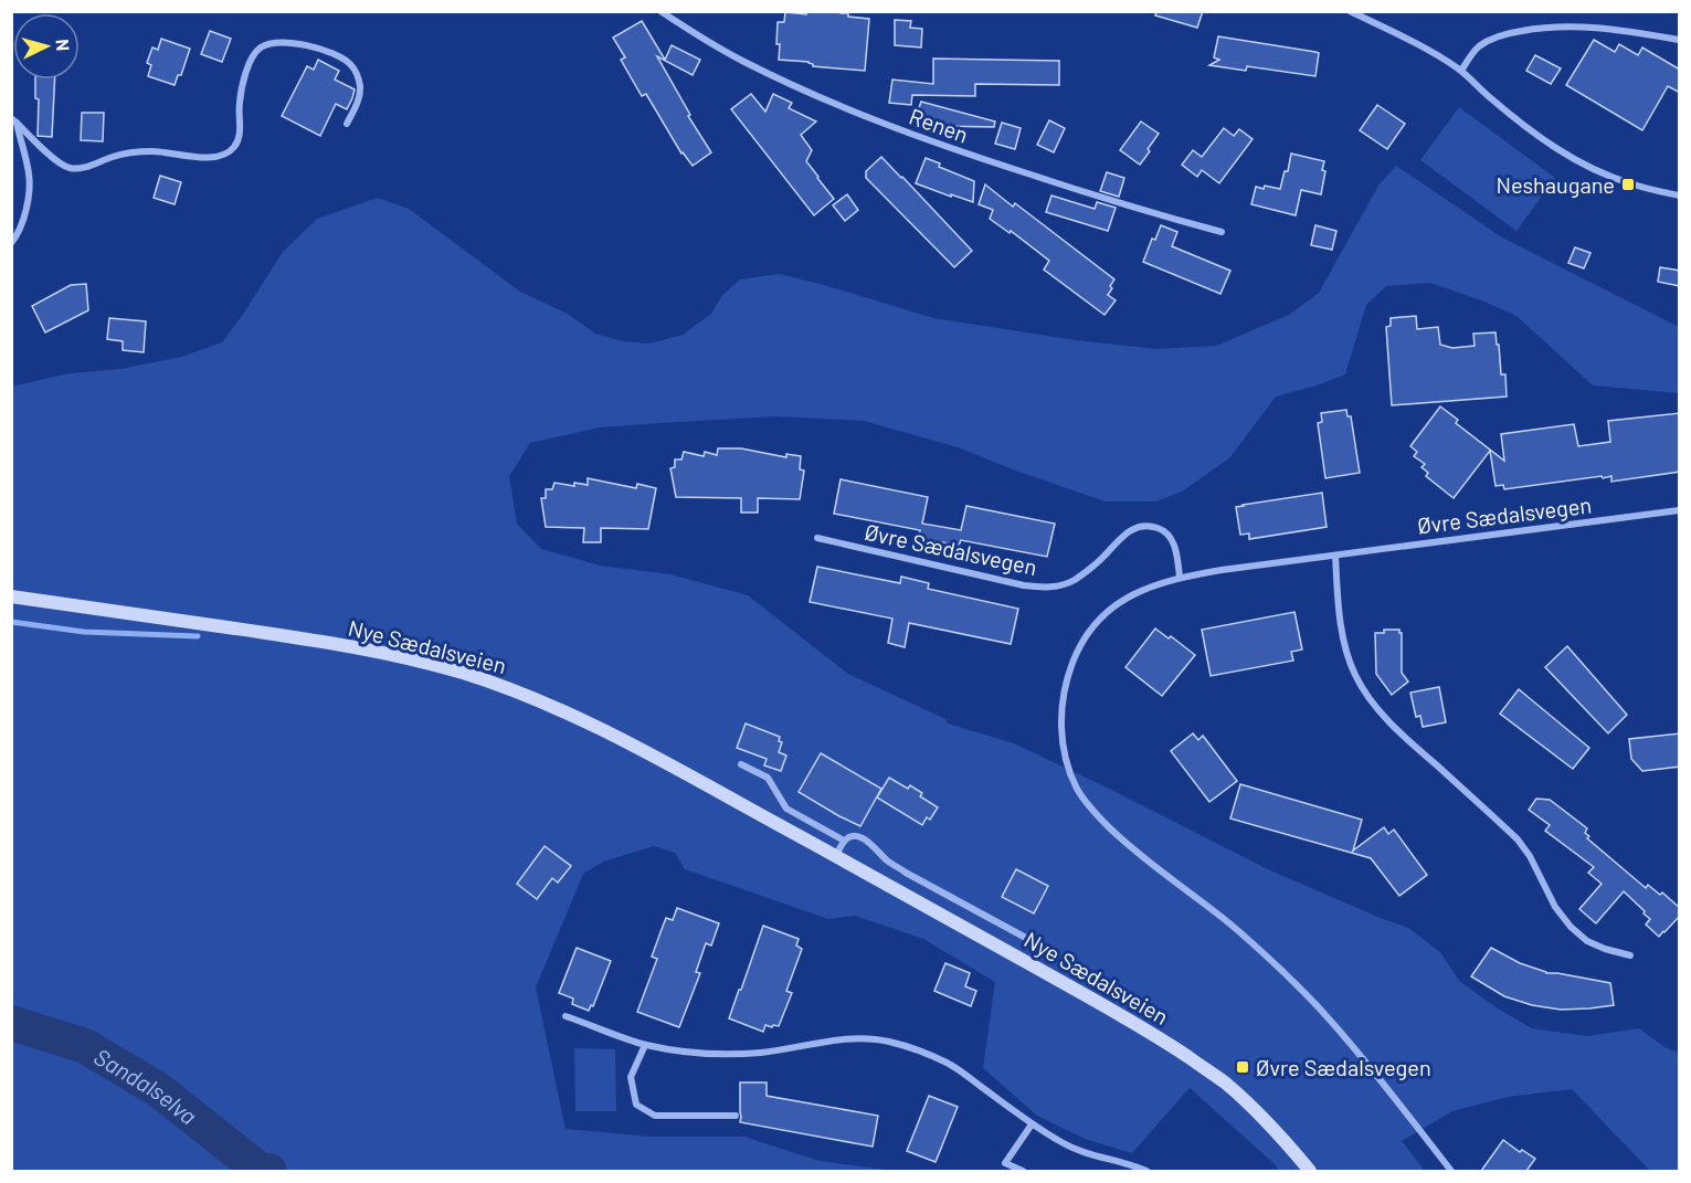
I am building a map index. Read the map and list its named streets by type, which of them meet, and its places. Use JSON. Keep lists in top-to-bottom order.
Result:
{
  "streets": {
    "main road": ["Nye Sædalsveien"],
    "street": ["Renen", "Øvre Sædalsvegen"]
  },
  "water": ["Sandalselva"],
  "places": {
    "transit": ["Neshaugane", "Øvre Sædalsvegen"]
  },
  "north": "right"
}
